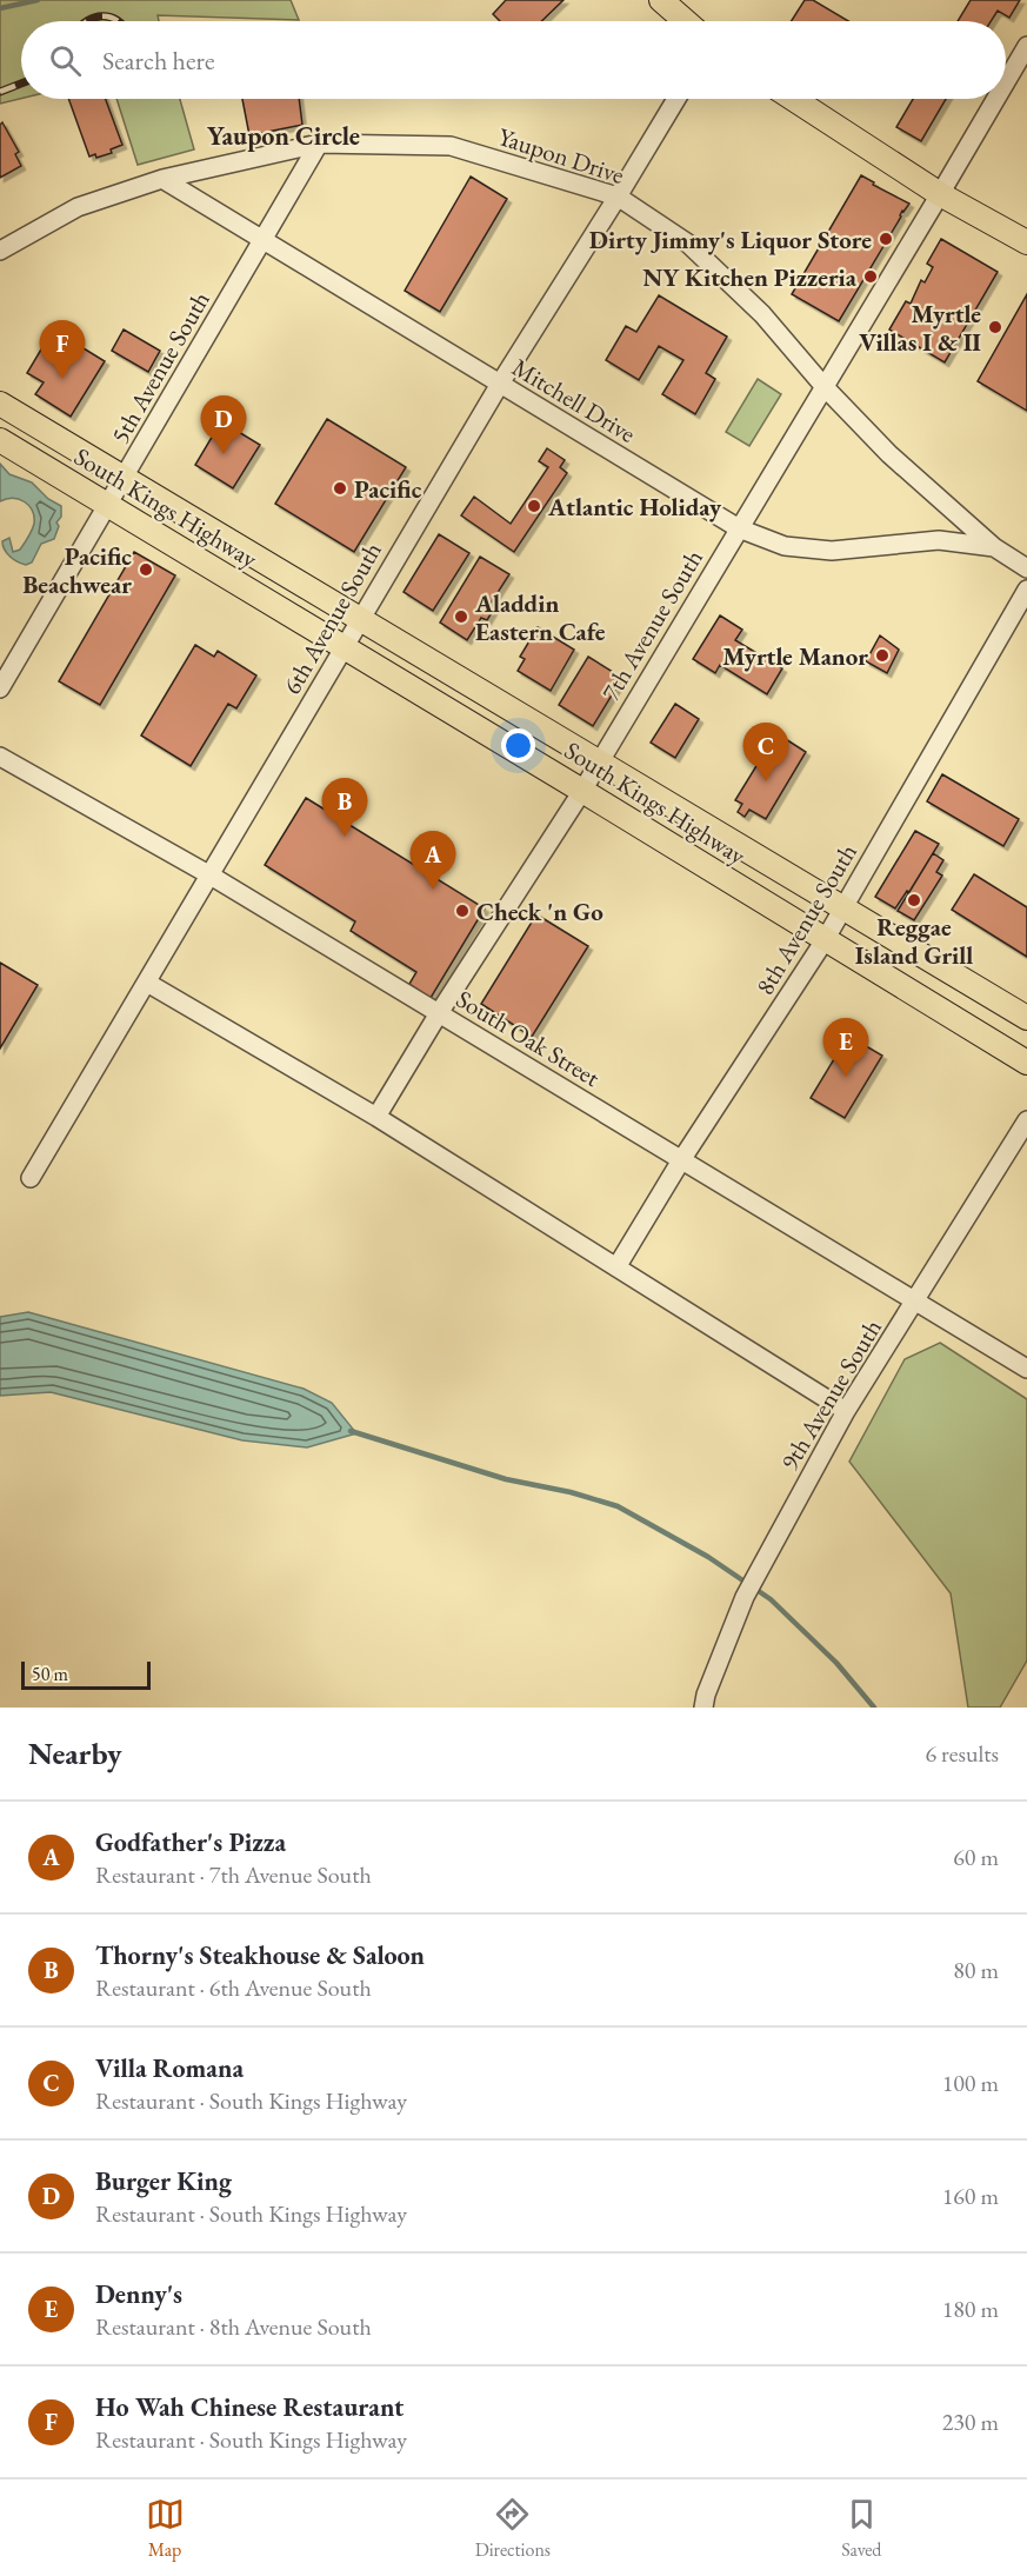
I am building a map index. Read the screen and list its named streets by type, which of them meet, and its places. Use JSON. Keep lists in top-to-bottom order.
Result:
{
  "streets": {
    "main road": ["South Kings Highway"],
    "street": [
      "Yaupon Drive",
      "5th Avenue South",
      "Mitchell Drive",
      "6th Avenue South",
      "7th Avenue South",
      "8th Avenue South",
      "South Oak Street",
      "9th Avenue South"
    ]
  },
  "crossings": [
    ["Yaupon Drive", "5th Avenue South"],
    ["Yaupon Drive", "Mitchell Drive"],
    ["Yaupon Drive", "6th Avenue South"],
    ["Yaupon Drive", "7th Avenue South"],
    ["5th Avenue South", "Mitchell Drive"],
    ["5th Avenue South", "South Kings Highway"],
    ["Mitchell Drive", "6th Avenue South"],
    ["Mitchell Drive", "7th Avenue South"],
    ["South Kings Highway", "6th Avenue South"],
    ["South Kings Highway", "7th Avenue South"],
    ["South Kings Highway", "8th Avenue South"],
    ["6th Avenue South", "South Oak Street"],
    ["7th Avenue South", "South Oak Street"],
    ["8th Avenue South", "South Oak Street"],
    ["South Oak Street", "9th Avenue South"]
  ],
  "districts": ["Yaupon Circle"],
  "places": [
    "Dirty Jimmy's Liquor Store",
    "NY Kitchen Pizzeria",
    "Myrtle Villas I & II",
    "Pacific",
    "Atlantic Holiday",
    "Pacific Beachwear",
    "Aladdin Eastern Cafe",
    "Myrtle Manor",
    "Reggae Island Grill",
    "Check 'n Go"
  ],
  "scale_bar": "50 m",
  "page": {
    "search": "Search here",
    "pins": [
      "F",
      "D",
      "C",
      "B",
      "A",
      "E"
    ],
    "scale": "50 m",
    "heading": ["Nearby", "6 results"],
    "list": [
      {
        "mark": "A",
        "name": "Godfather's Pizza",
        "note": "Restaurant · 7th Avenue South",
        "value": "60 m"
      },
      {
        "mark": "B",
        "name": "Thorny's Steakhouse & Saloon",
        "note": "Restaurant · 6th Avenue South",
        "value": "80 m"
      },
      {
        "mark": "C",
        "name": "Villa Romana",
        "note": "Restaurant · South Kings Highway",
        "value": "100 m"
      },
      {
        "mark": "D",
        "name": "Burger King",
        "note": "Restaurant · South Kings Highway",
        "value": "160 m"
      },
      {
        "mark": "E",
        "name": "Denny's",
        "note": "Restaurant · 8th Avenue South",
        "value": "180 m"
      },
      {
        "mark": "F",
        "name": "Ho Wah Chinese Restaurant",
        "note": "Restaurant · South Kings Highway",
        "value": "230 m"
      }
    ],
    "nav": ["Map", "Directions", "Saved"]
  }
}
